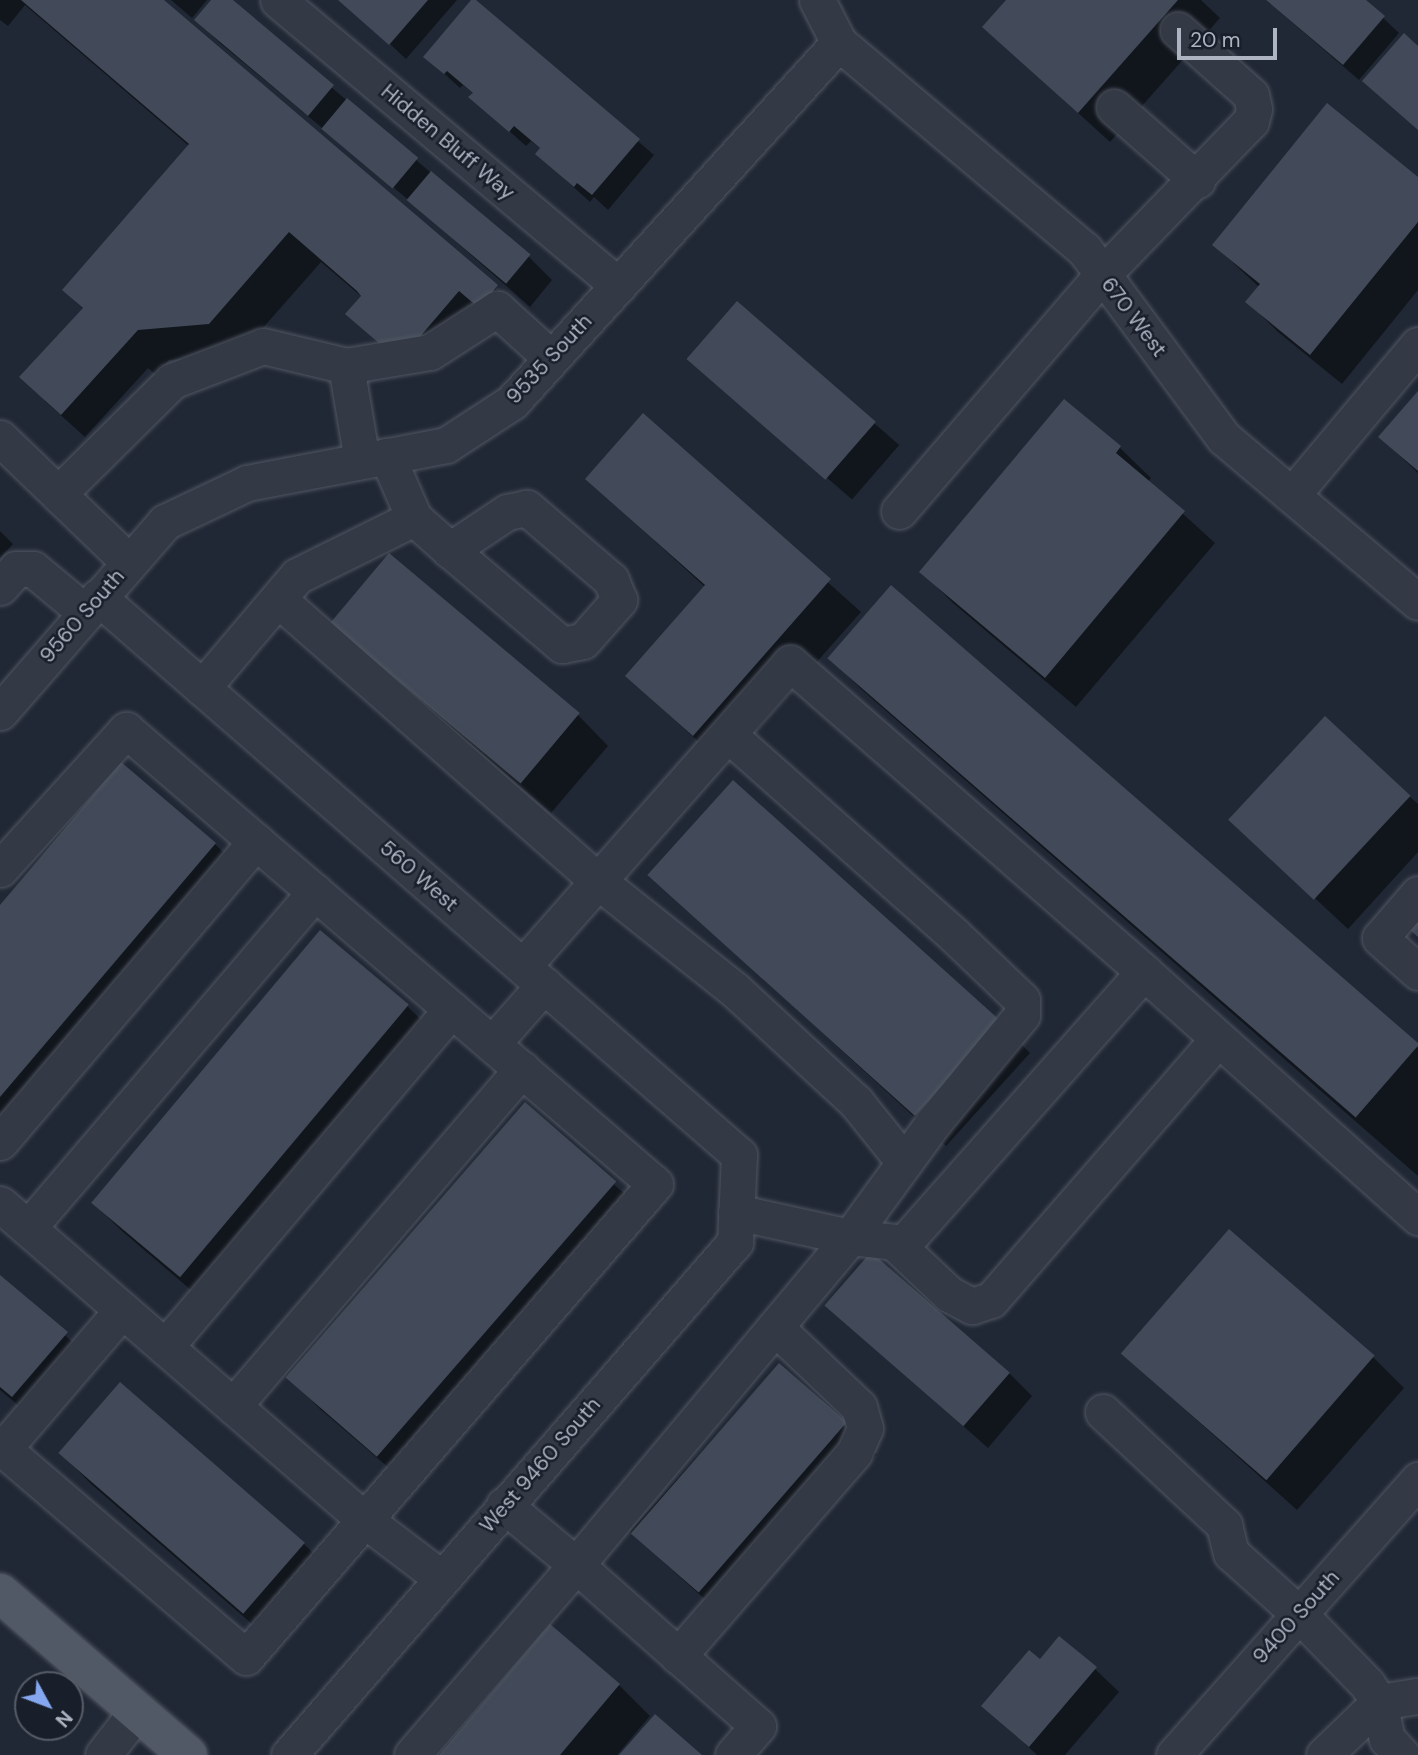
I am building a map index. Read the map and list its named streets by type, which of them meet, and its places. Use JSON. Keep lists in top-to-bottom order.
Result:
{
  "streets": {
    "street": [
      "Hidden Bluff Way",
      "670 West",
      "9535 South",
      "9560 South",
      "560 West",
      "West 9460 South",
      "9400 South"
    ]
  },
  "crossings": [
    ["Hidden Bluff Way", "9535 South"],
    ["670 West", "9535 South"],
    ["9535 South", "9560 South"],
    ["9560 South", "560 West"],
    ["560 West", "West 9460 South"]
  ],
  "scale_bar": "20 m",
  "north": "bottom right"
}
